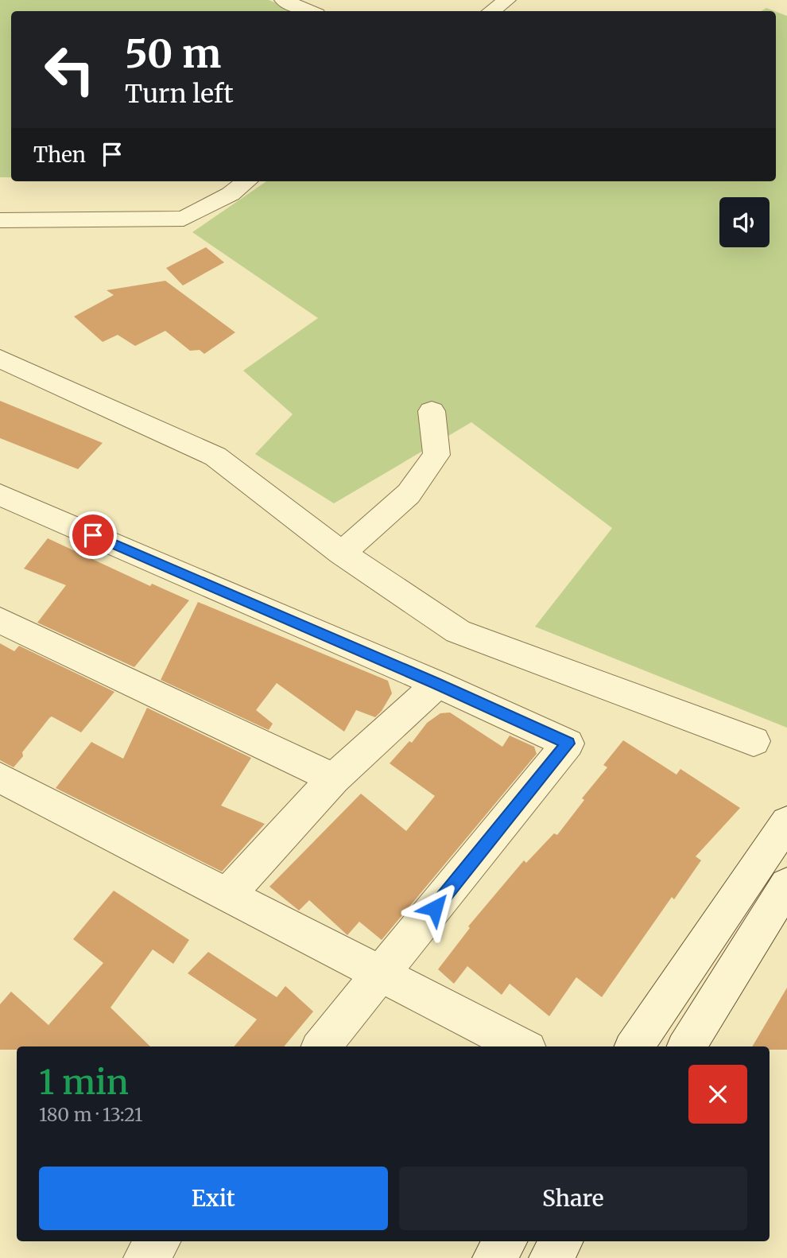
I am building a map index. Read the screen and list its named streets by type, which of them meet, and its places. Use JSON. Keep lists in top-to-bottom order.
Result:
{
  "page": {
    "turn": ["50 m", "Turn left"],
    "then": "Then",
    "heading": ["1 min", "180 m · 13:21"],
    "buttons": ["Exit", "Share"]
  }
}
